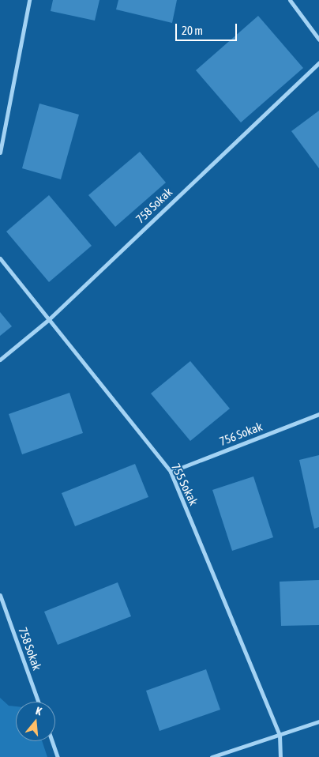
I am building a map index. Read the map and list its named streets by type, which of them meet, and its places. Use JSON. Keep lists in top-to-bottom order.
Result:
{
  "streets": {
    "street": ["758 Sokak", "756 Sokak", "755 Sokak"]
  },
  "crossings": [
    ["758 Sokak", "755 Sokak"],
    ["756 Sokak", "755 Sokak"]
  ],
  "scale_bar": "20 m",
  "north": "top"
}
